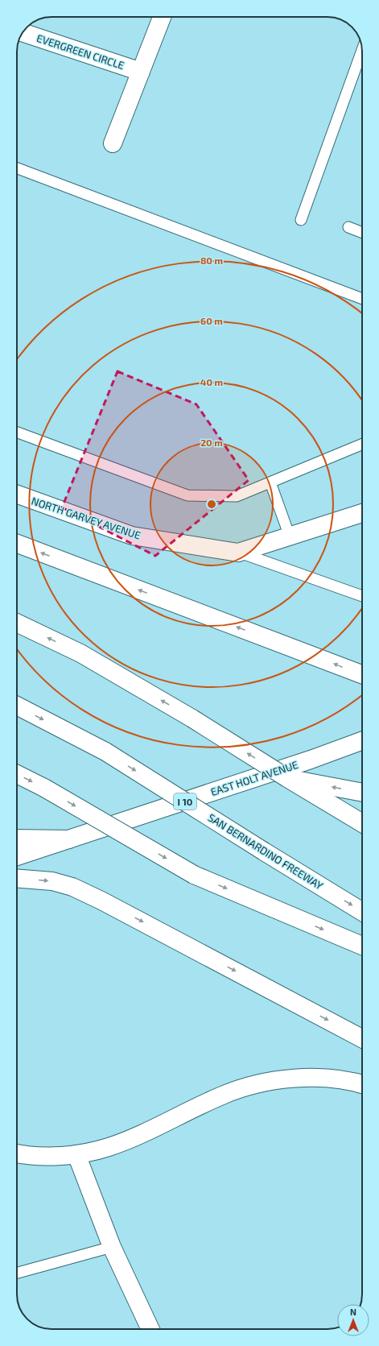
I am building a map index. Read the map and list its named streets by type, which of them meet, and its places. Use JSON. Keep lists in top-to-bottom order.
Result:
{
  "streets": {
    "main road": [
      "EVERGREEN CIRCLE",
      "NORTH GARVEY AVENUE",
      "EAST HOLT AVENUE",
      "I 10",
      "SAN BERNARDINO FREEWAY"
    ]
  },
  "north": "top",
  "rings": [
    "80 m",
    "60 m",
    "40 m",
    "20 m"
  ]
}
